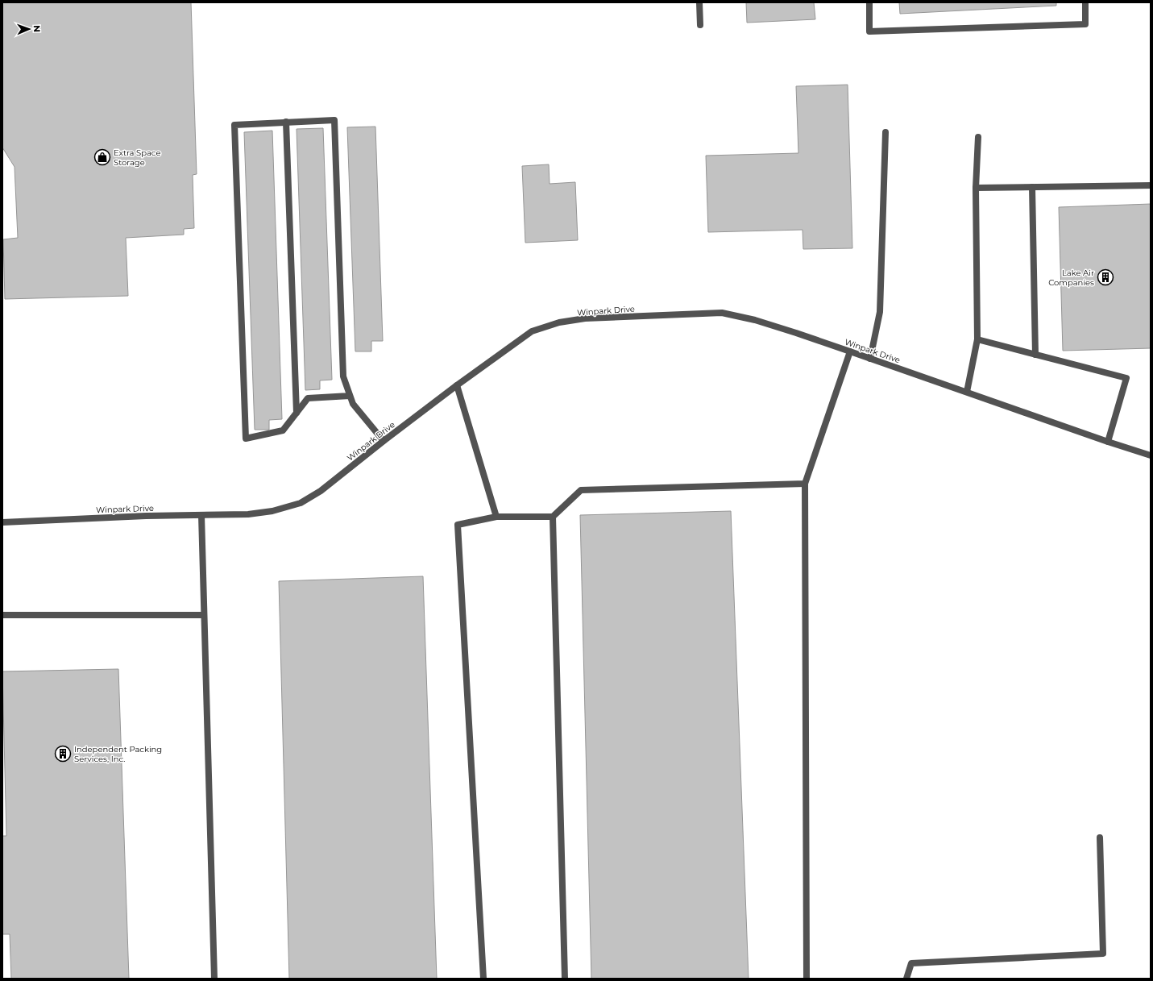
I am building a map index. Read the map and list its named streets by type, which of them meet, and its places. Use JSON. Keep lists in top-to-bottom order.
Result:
{
  "streets": {
    "street": ["Winpark Drive"]
  },
  "places": {
    "shop": ["Extra Space Storage"],
    "building": ["Lake Air Companies", "Independent Packing Services, Inc."]
  },
  "north": "right"
}
